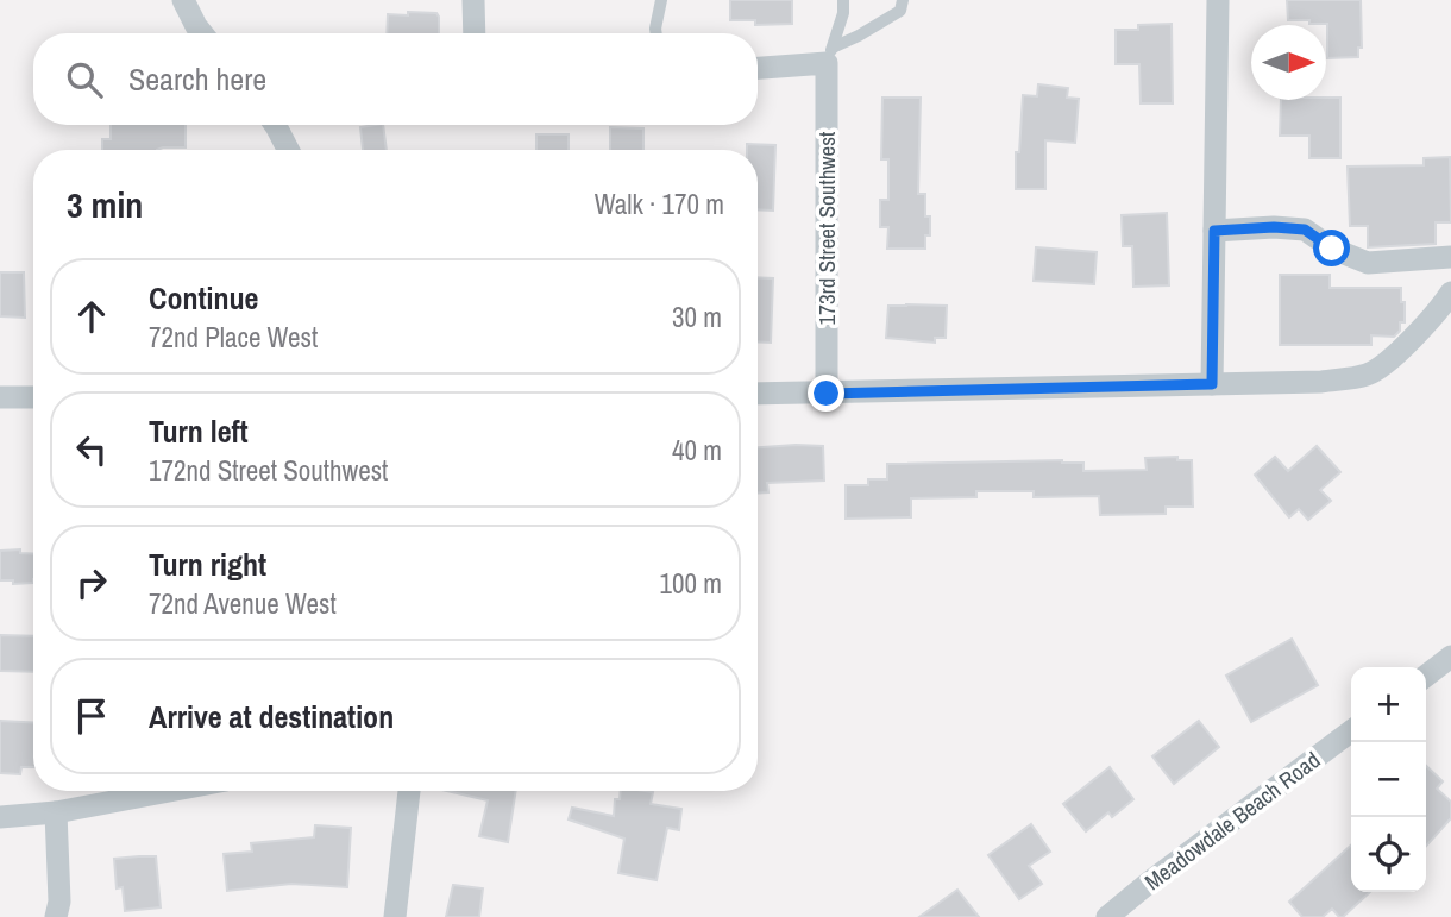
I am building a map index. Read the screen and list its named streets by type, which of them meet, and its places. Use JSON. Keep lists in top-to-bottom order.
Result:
{
  "streets": {
    "street": ["173rd Street Southwest", "Meadowdale Beach Road"]
  },
  "north": "right",
  "page": {
    "search": "Search here",
    "heading": ["3 min", "Walk · 170 m"],
    "list": [
      ["Continue", "72nd Place West", "30 m"],
      ["Turn left", "172nd Street Southwest", "40 m"],
      ["Turn right", "72nd Avenue West", "100 m"],
      "Arrive at destination"
    ],
    "map_buttons": ["+", "−"]
  }
}
